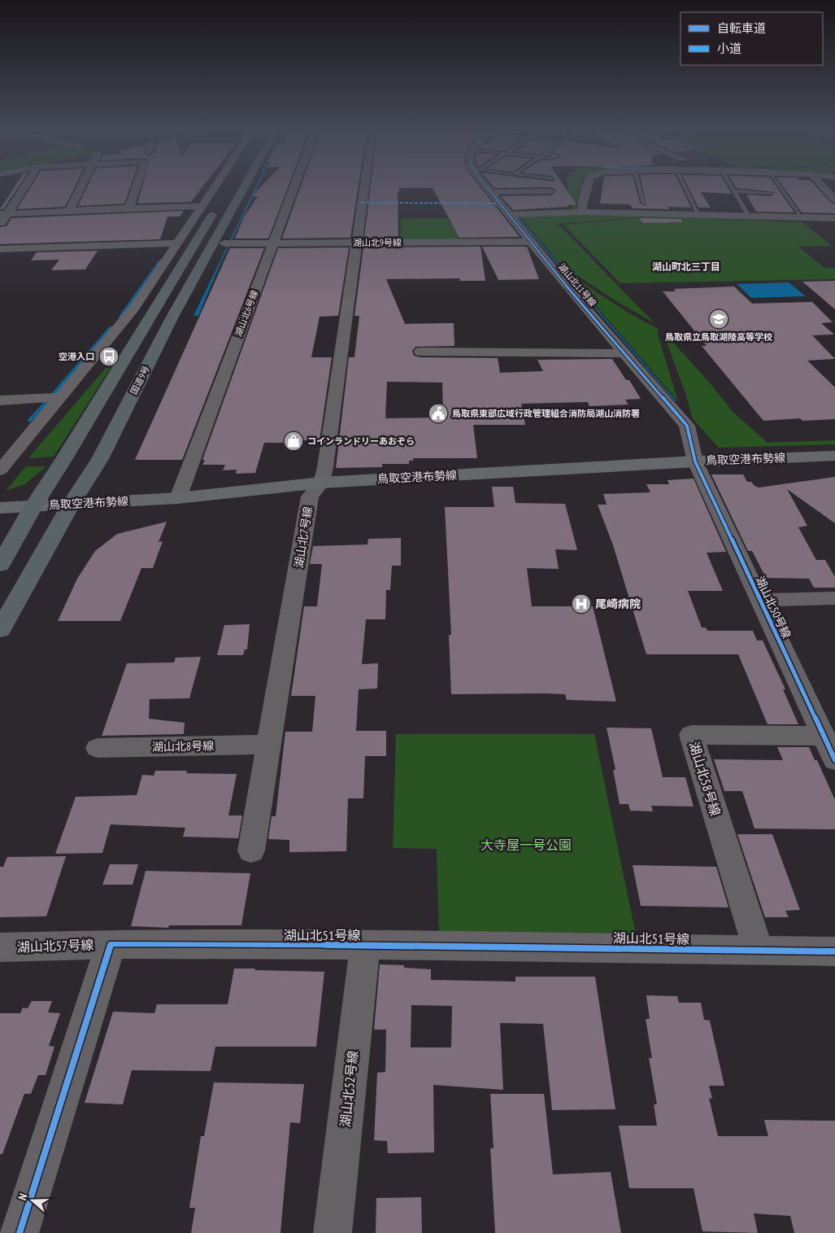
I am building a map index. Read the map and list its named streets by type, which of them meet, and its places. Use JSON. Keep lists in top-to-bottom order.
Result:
{
  "streets": {
    "highway": ["国道9号"],
    "main road": ["鳥取空港布勢線"],
    "street": [
      "湖山北9号線",
      "湖山北11号線",
      "湖山北6号線",
      "湖山北7号線",
      "湖山北50号線",
      "湖山北8号線",
      "湖山北58号線",
      "湖山北51号線",
      "湖山北57号線",
      "湖山北52号線"
    ]
  },
  "crossings": [
    ["湖山北9号線", "湖山北11号線"],
    ["湖山北9号線", "湖山北6号線"],
    ["湖山北9号線", "湖山北7号線"],
    ["湖山北11号線", "鳥取空港布勢線"],
    ["湖山北11号線", "湖山北50号線"],
    ["湖山北6号線", "鳥取空港布勢線"],
    ["国道9号", "鳥取空港布勢線"],
    ["鳥取空港布勢線", "湖山北7号線"],
    ["鳥取空港布勢線", "湖山北50号線"],
    ["湖山北7号線", "湖山北8号線"],
    ["湖山北50号線", "湖山北58号線"],
    ["湖山北58号線", "湖山北51号線"],
    ["湖山北51号線", "湖山北57号線"],
    ["湖山北51号線", "湖山北52号線"]
  ],
  "districts": ["湖山町北三丁目"],
  "parks": ["大寺屋一号公園"],
  "places": {
    "school or university": ["鳥取県立鳥取湖陵高等学校"],
    "bus stop": ["空港入口"],
    "public building": ["鳥取県東部広域行政管理組合消防局湖山消防署"],
    "shop": ["コインランドリーあおぞら"],
    "hospital": ["尾崎病院"]
  },
  "legend": ["自転車道", "小道"],
  "north": "left"
}
